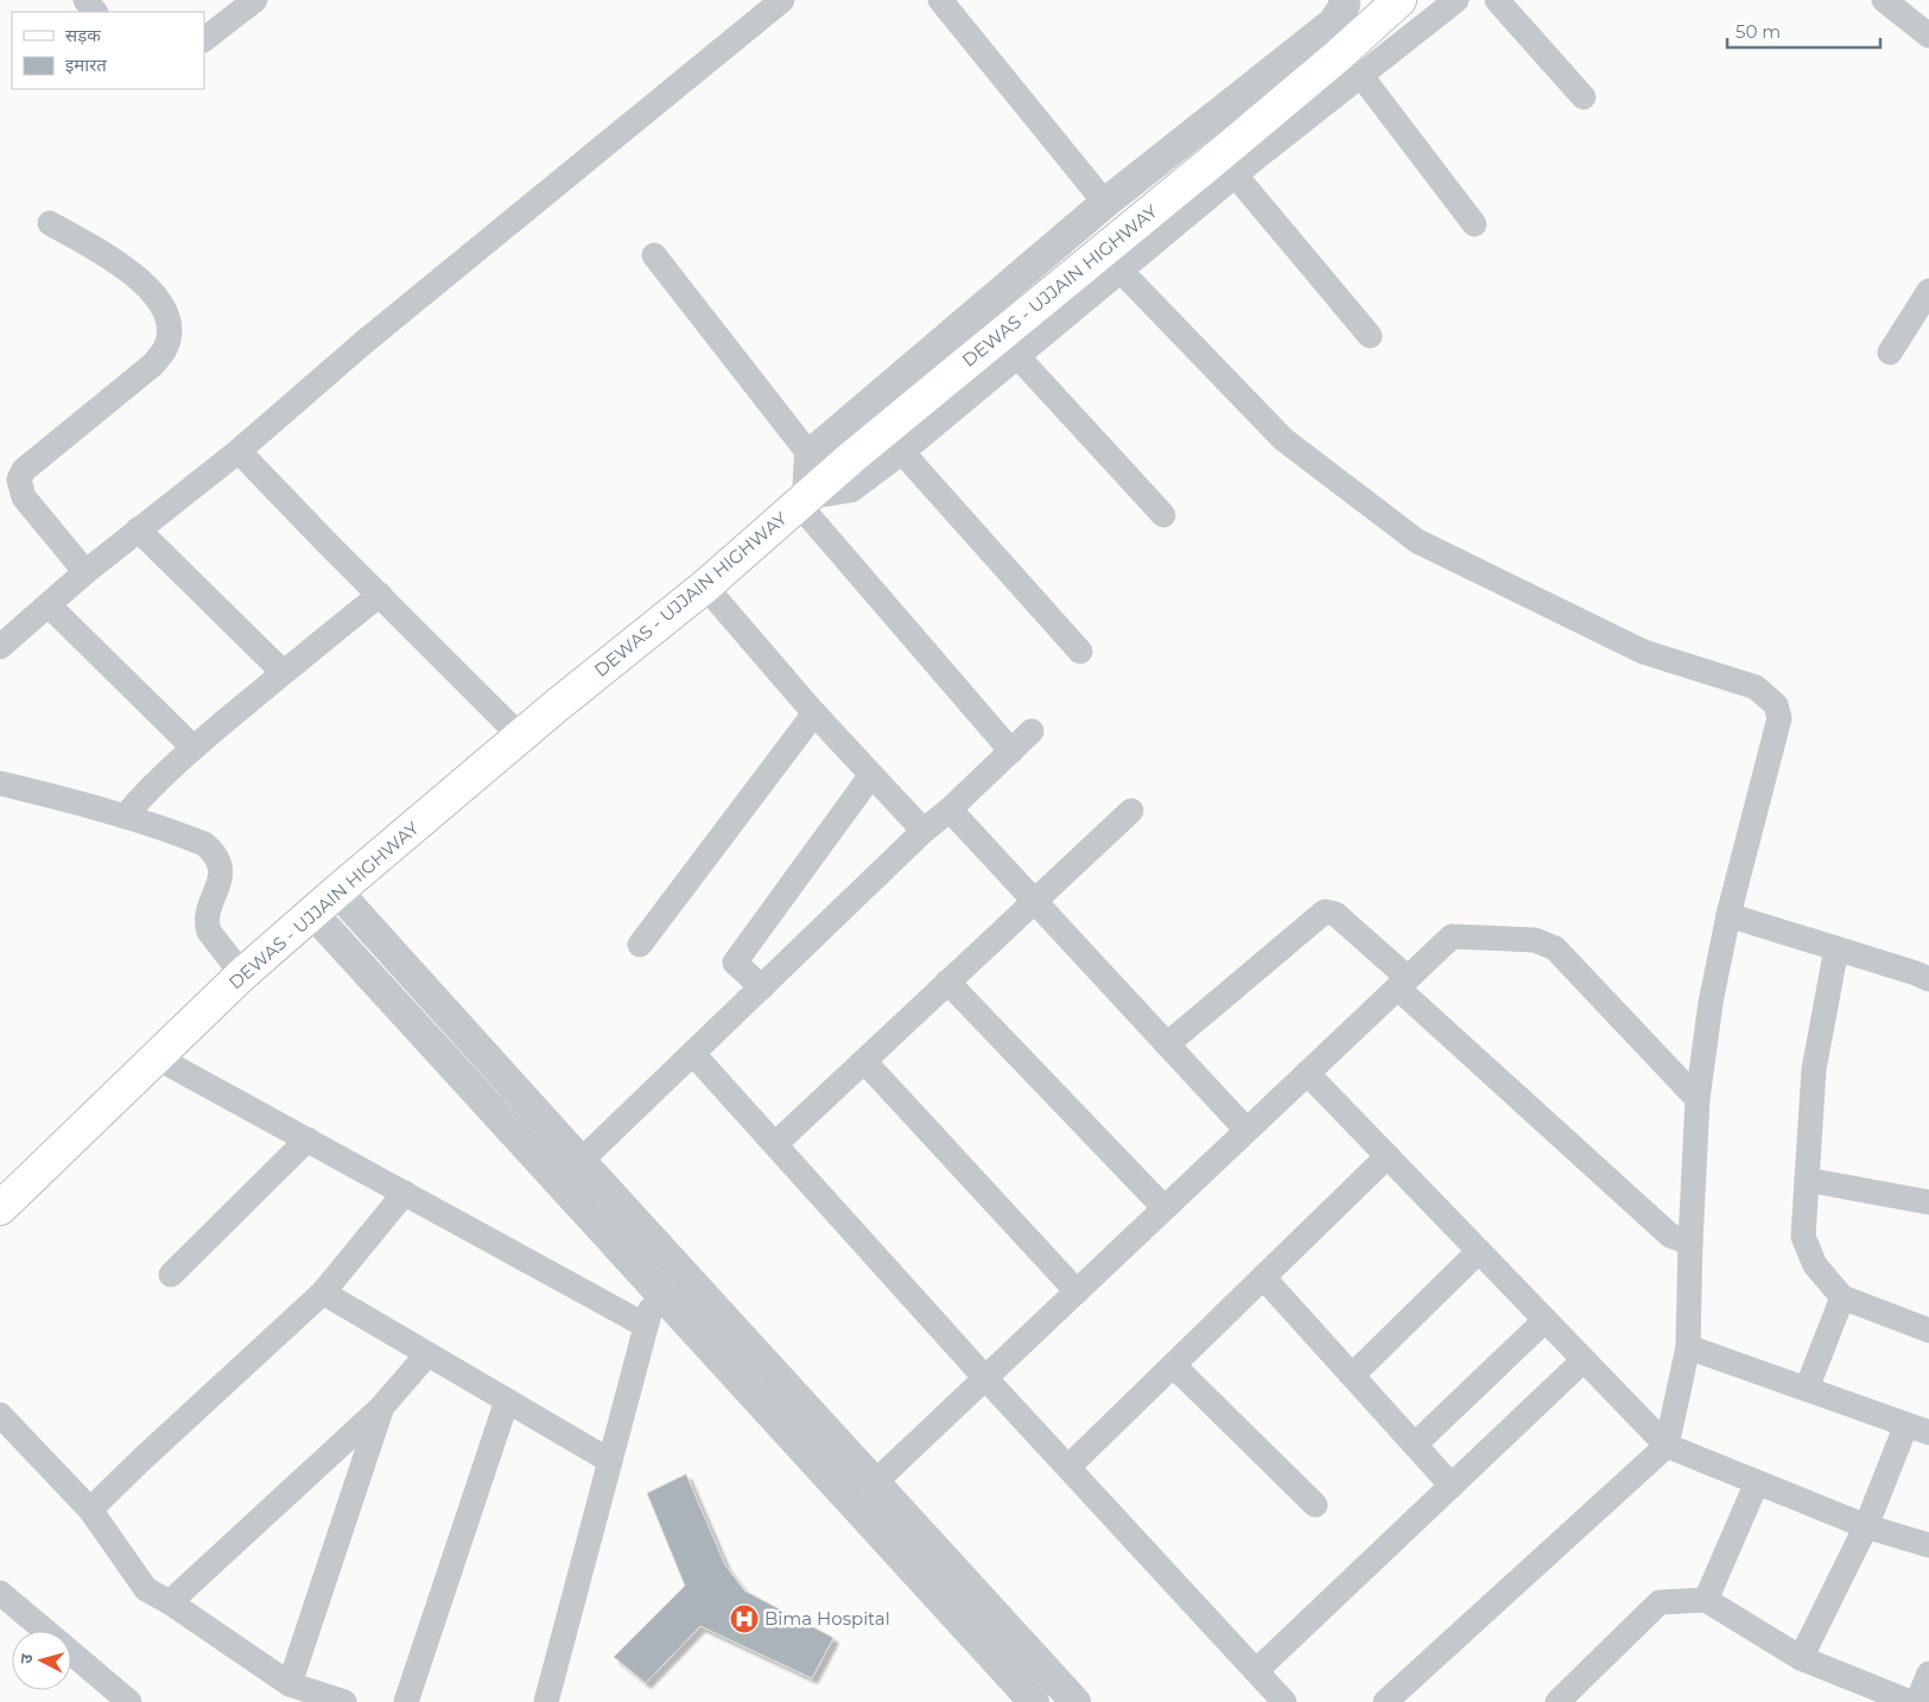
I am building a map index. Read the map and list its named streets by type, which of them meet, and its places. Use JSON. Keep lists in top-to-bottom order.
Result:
{
  "streets": {
    "main road": ["DEWAS - UJJAIN HIGHWAY"]
  },
  "places": {
    "hospital": ["Bima Hospital"]
  },
  "legend": ["सड़क", "इमारत"],
  "scale_bar": "50 m",
  "north": "left"
}
